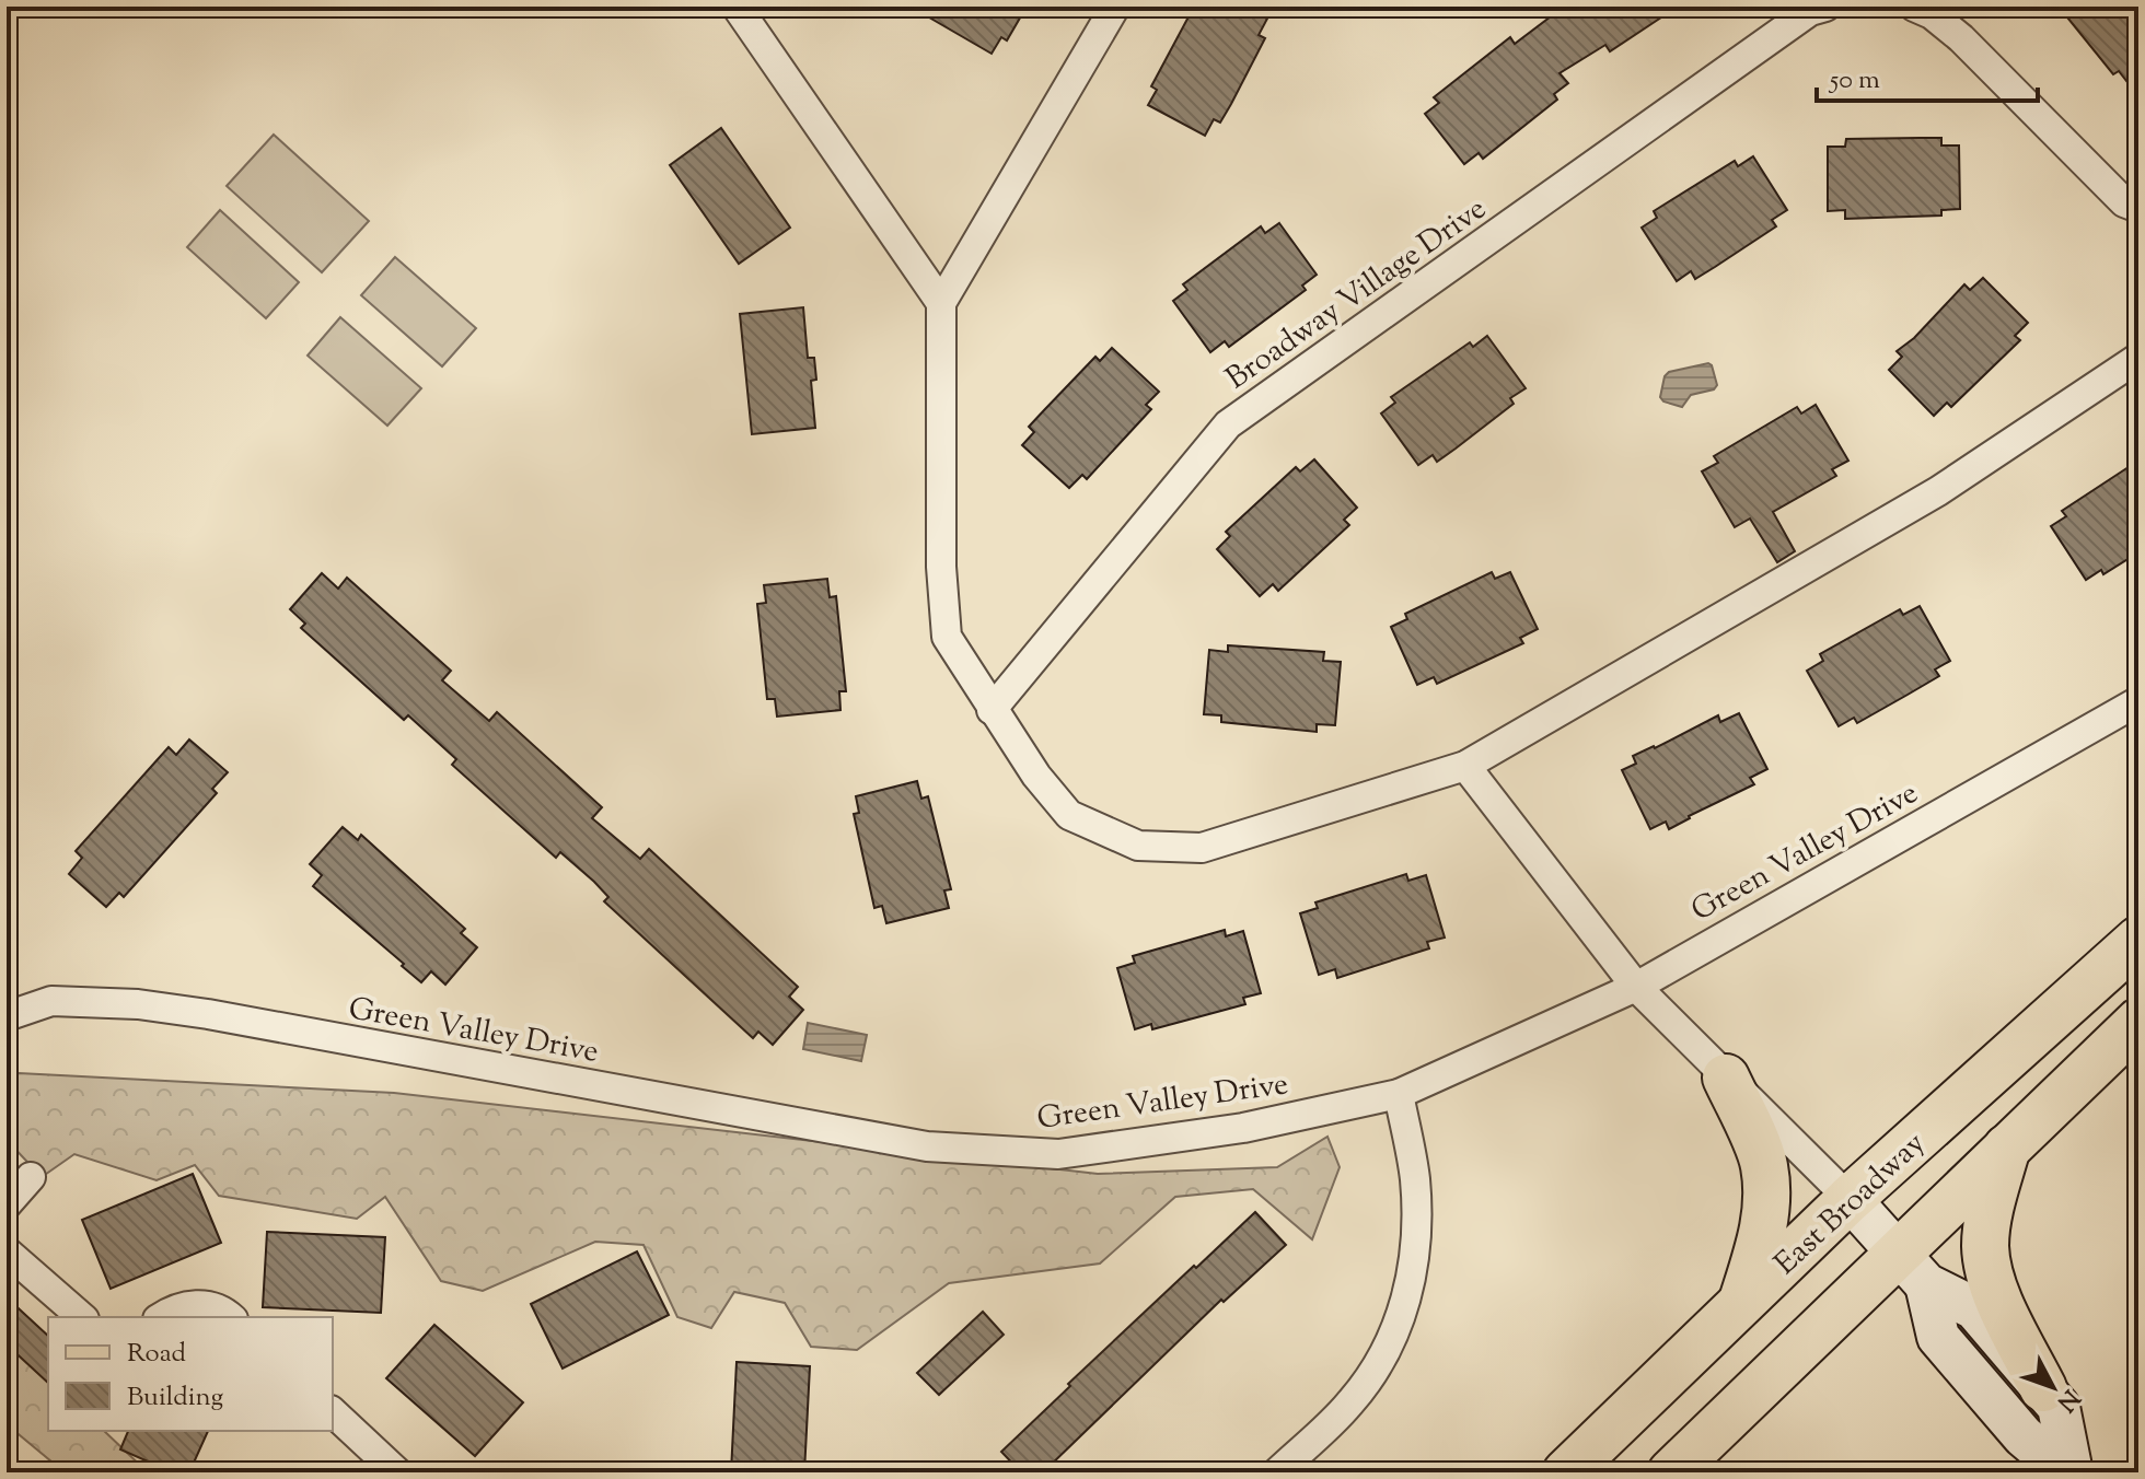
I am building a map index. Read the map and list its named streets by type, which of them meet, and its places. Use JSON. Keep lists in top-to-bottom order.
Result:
{
  "streets": {
    "main road": ["East Broadway"],
    "street": ["Broadway Village Drive", "Green Valley Drive"]
  },
  "legend": ["Road", "Building"],
  "scale_bar": "50 m",
  "north": "bottom right"
}
